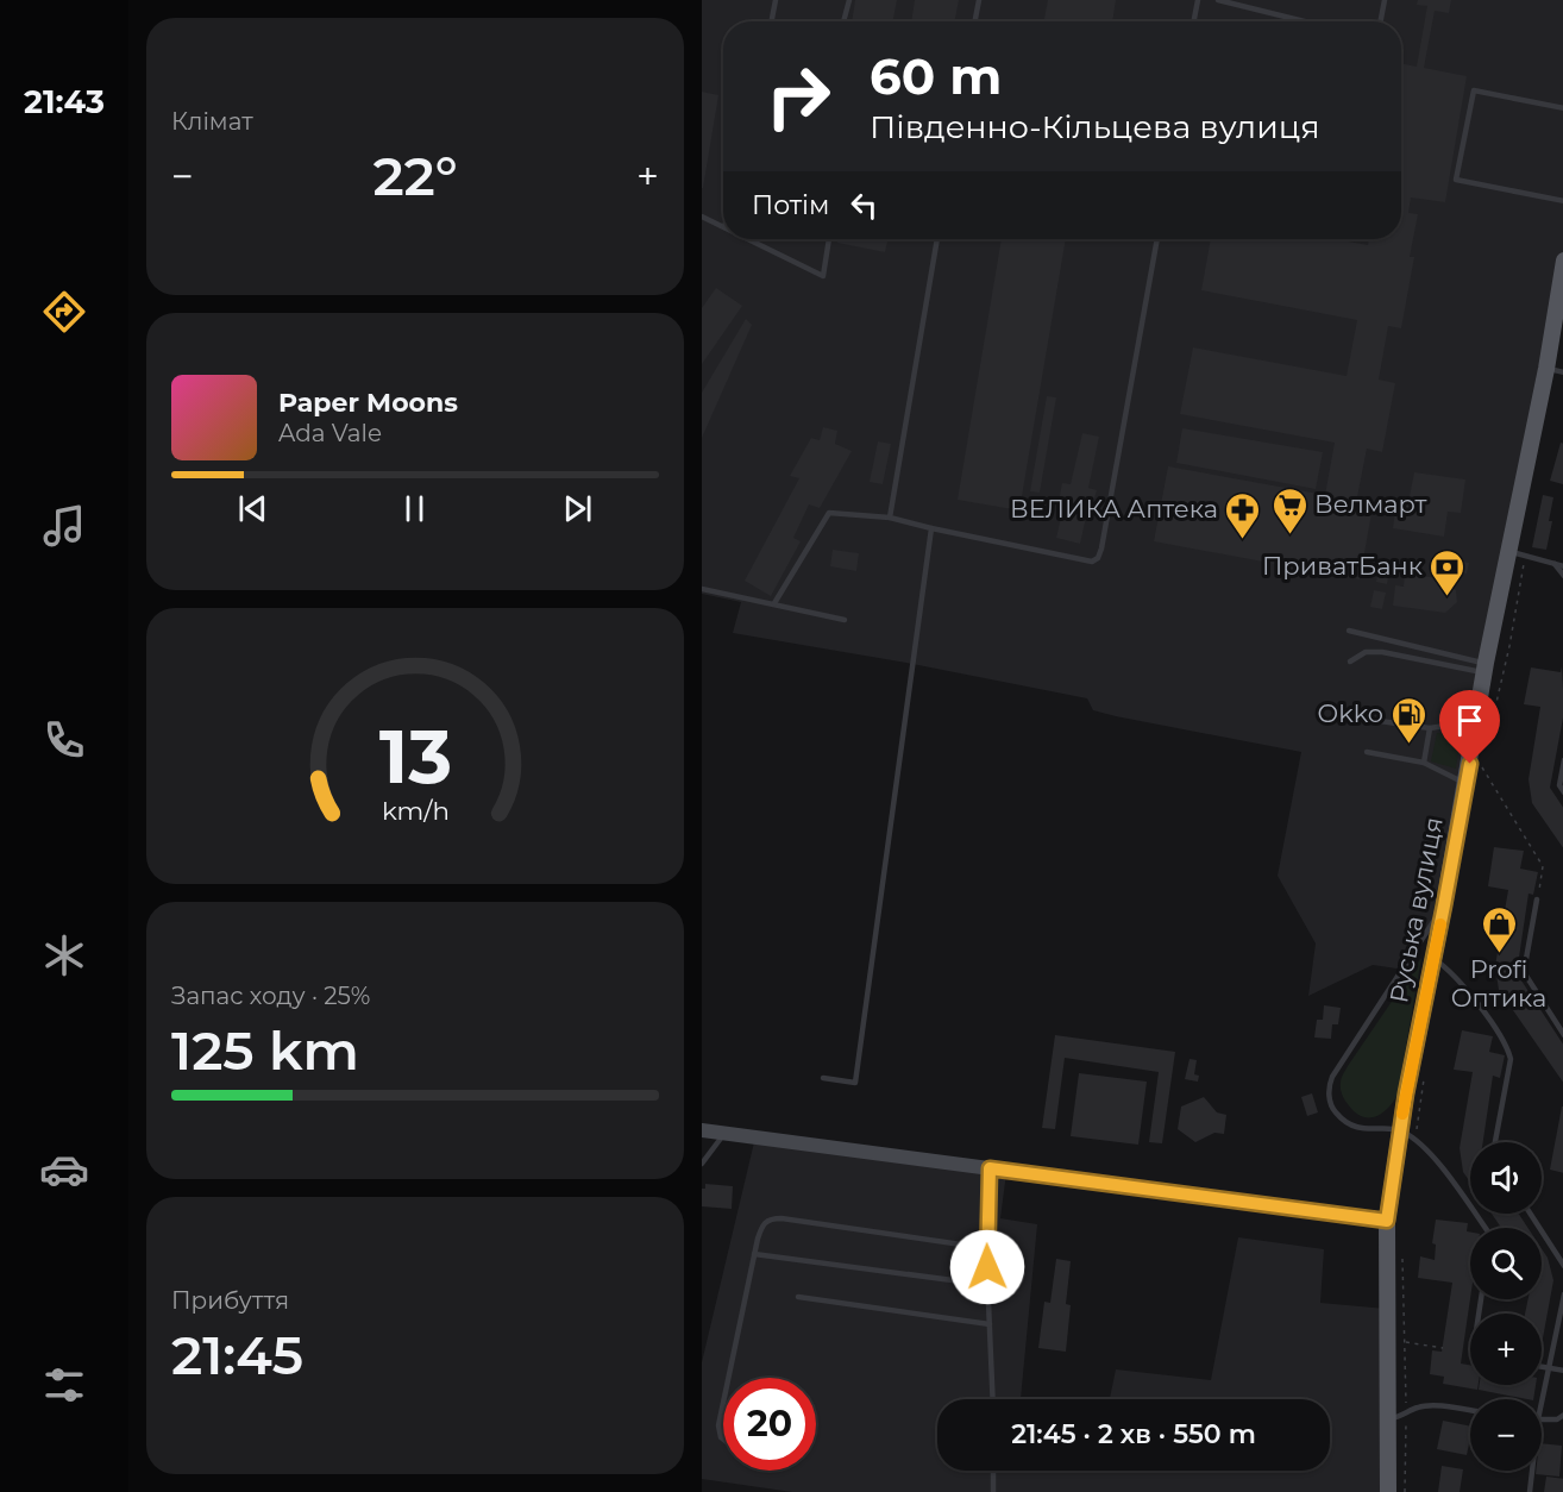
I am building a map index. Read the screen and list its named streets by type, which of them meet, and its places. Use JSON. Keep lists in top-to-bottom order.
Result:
{
  "streets": {
    "main road": ["Руська вулиця"]
  },
  "places": {
    "supermarket": ["Велмарт"],
    "pharmacy": ["ВЕЛИКА Аптека"],
    "bank": ["ПриватБанк"],
    "fuel station": ["Okko"],
    "shop": ["Profi Оптика"]
  },
  "page": {
    "tabs": "21:43",
    "tile": [
      "Клімат",
      ["Запас ходу · 25%", "125 km"],
      ["Прибуття", "21:45"]
    ],
    "turn": ["60 m", "Південно-Кільцева вулиця"],
    "heat": ["−", "22°", "+"],
    "then": "Потім",
    "song": ["Paper Moons", "Ada Vale"],
    "map_buttons": ["+", "−"],
    "limit": "20",
    "trip": "21:45 · 2 хв · 550 m",
    "gauge": ["13", "km/h"]
  }
}
